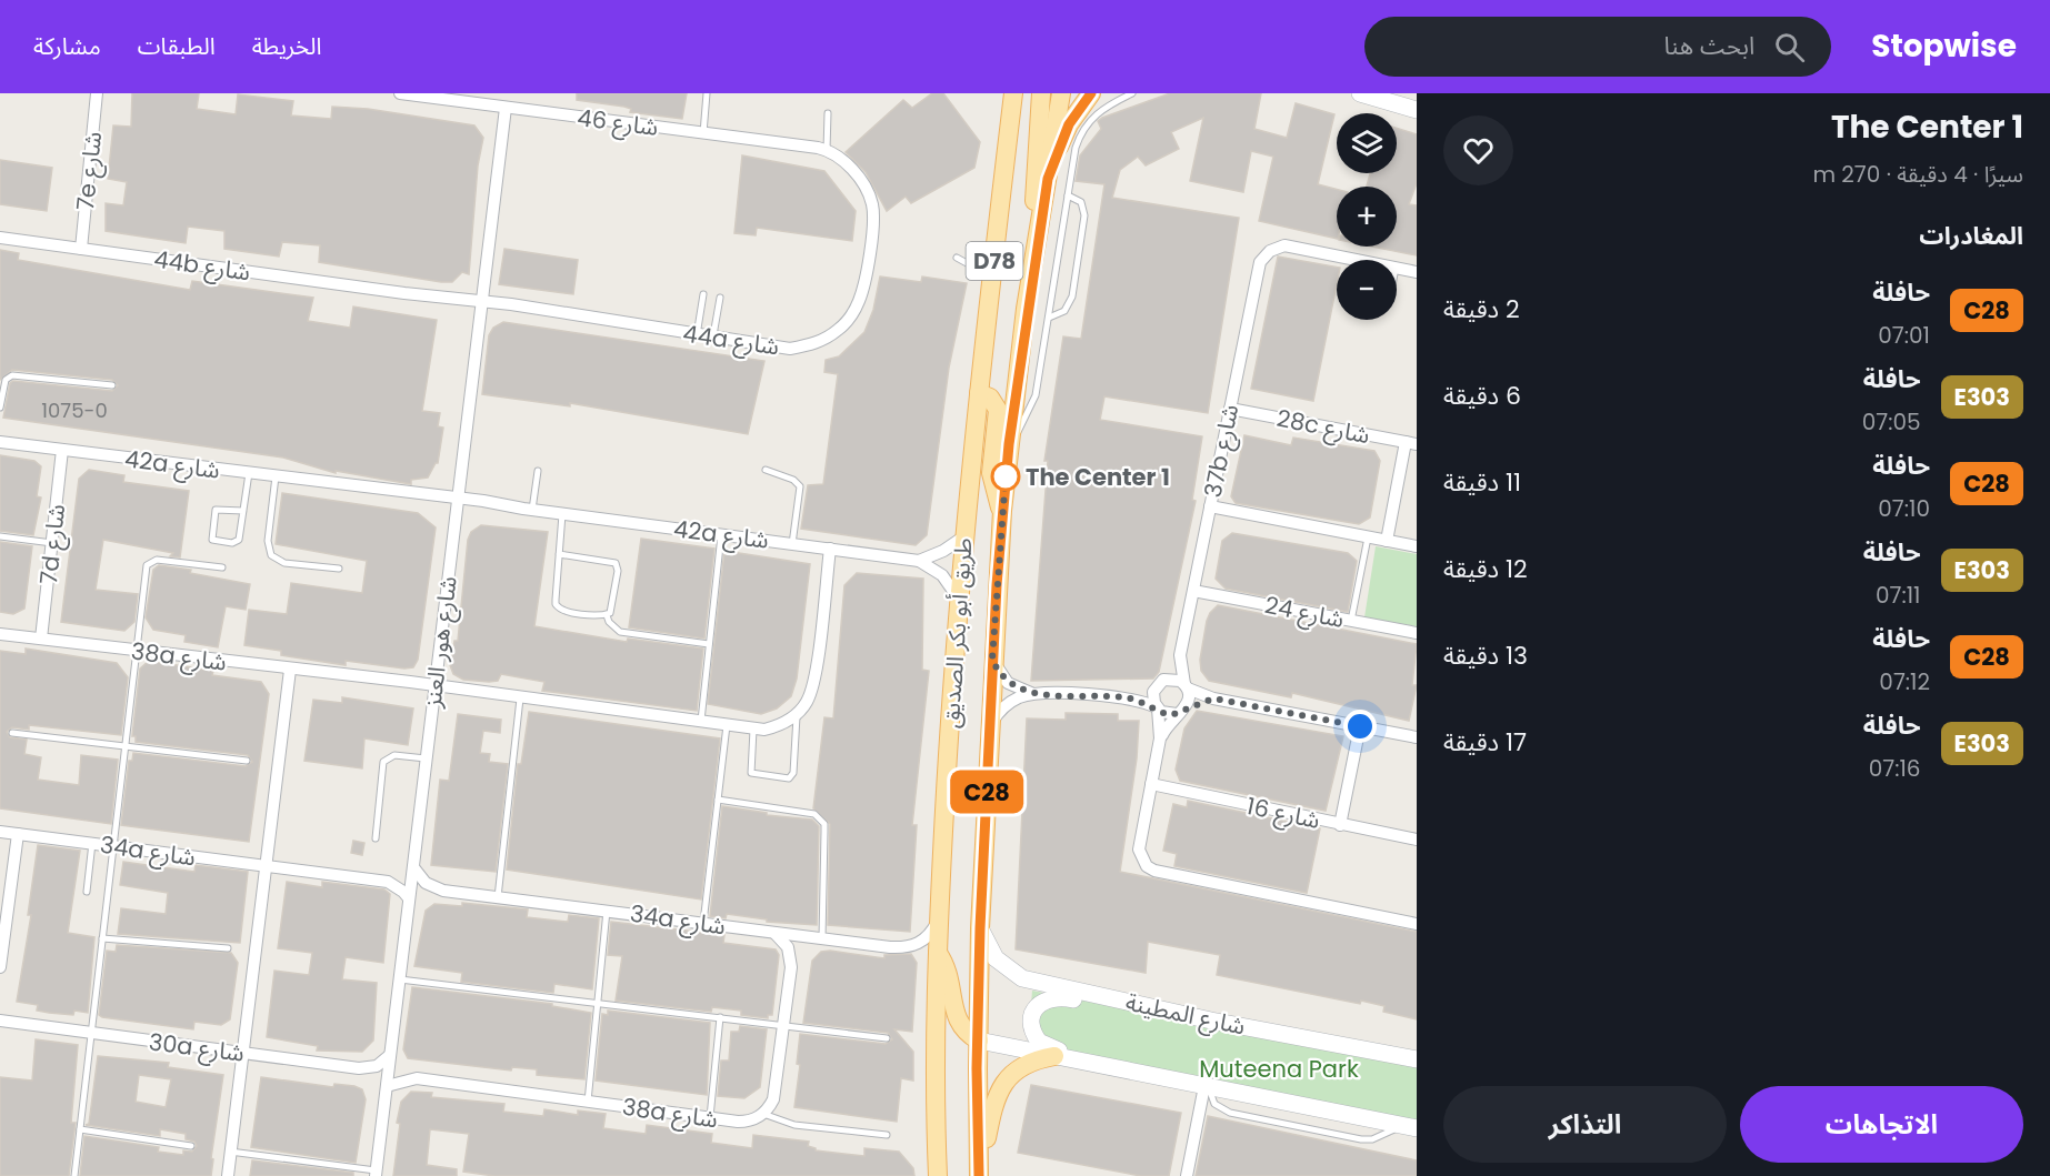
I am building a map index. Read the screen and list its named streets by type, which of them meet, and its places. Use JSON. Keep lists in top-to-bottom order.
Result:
{
  "streets": {
    "main road": ["D78", "طريق أبو بكر الصديق"],
    "street": [
      "شارع 46",
      "7e شارع",
      "44b شارع",
      "44a شارع",
      "28c شارع",
      "37b شارع",
      "42a شارع",
      "7d شارع",
      "شارع 24",
      "شارع هور العنز",
      "38a شارع",
      "شارع 16",
      "34a شارع",
      "شارع المطينة",
      "30a شارع"
    ]
  },
  "crossings": [
    ["شارع 46", "44a شارع"],
    ["شارع 46", "شارع هور العنز"],
    ["7e شارع", "44b شارع"],
    ["44b شارع", "44a شارع"],
    ["44b شارع", "شارع هور العنز"],
    ["44a شارع", "شارع هور العنز"],
    ["28c شارع", "37b شارع"],
    ["37b شارع", "شارع 24"],
    ["42a شارع", "7d شارع"],
    ["42a شارع", "طريق أبو بكر الصديق"],
    ["42a شارع", "شارع هور العنز"],
    ["7d شارع", "38a شارع"],
    ["طريق أبو بكر الصديق", "34a شارع"],
    ["طريق أبو بكر الصديق", "شارع المطينة"],
    ["شارع هور العنز", "38a شارع"],
    ["شارع هور العنز", "34a شارع"],
    ["شارع هور العنز", "30a شارع"]
  ],
  "parks": ["Muteena Park"],
  "places": ["The Center 1"],
  "lines": ["bus line C28"],
  "house_numbers": ["1075-0"],
  "page": {
    "header": "Stopwise",
    "search": "ابحث هنا",
    "nav": ["الخريطة", "الطبقات", "مشاركة"],
    "heading": [
      ["The Center 1", "سيرًا · 4 دقيقة · 270 m"],
      "المغادرات"
    ],
    "on_map": "C28",
    "map_buttons": ["+", "−"],
    "list": [
      {
        "mark": "C28",
        "name": "حافلة",
        "note": "07:01",
        "value": "2 دقيقة"
      },
      {
        "mark": "E303",
        "name": "حافلة",
        "note": "07:05",
        "value": "6 دقيقة"
      },
      {
        "mark": "C28",
        "name": "حافلة",
        "note": "07:10",
        "value": "11 دقيقة"
      },
      {
        "mark": "E303",
        "name": "حافلة",
        "note": "07:11",
        "value": "12 دقيقة"
      },
      {
        "mark": "C28",
        "name": "حافلة",
        "note": "07:12",
        "value": "13 دقيقة"
      },
      {
        "mark": "E303",
        "name": "حافلة",
        "note": "07:16",
        "value": "17 دقيقة"
      }
    ],
    "buttons": ["الاتجاهات", "التذاكر"]
  }
}
